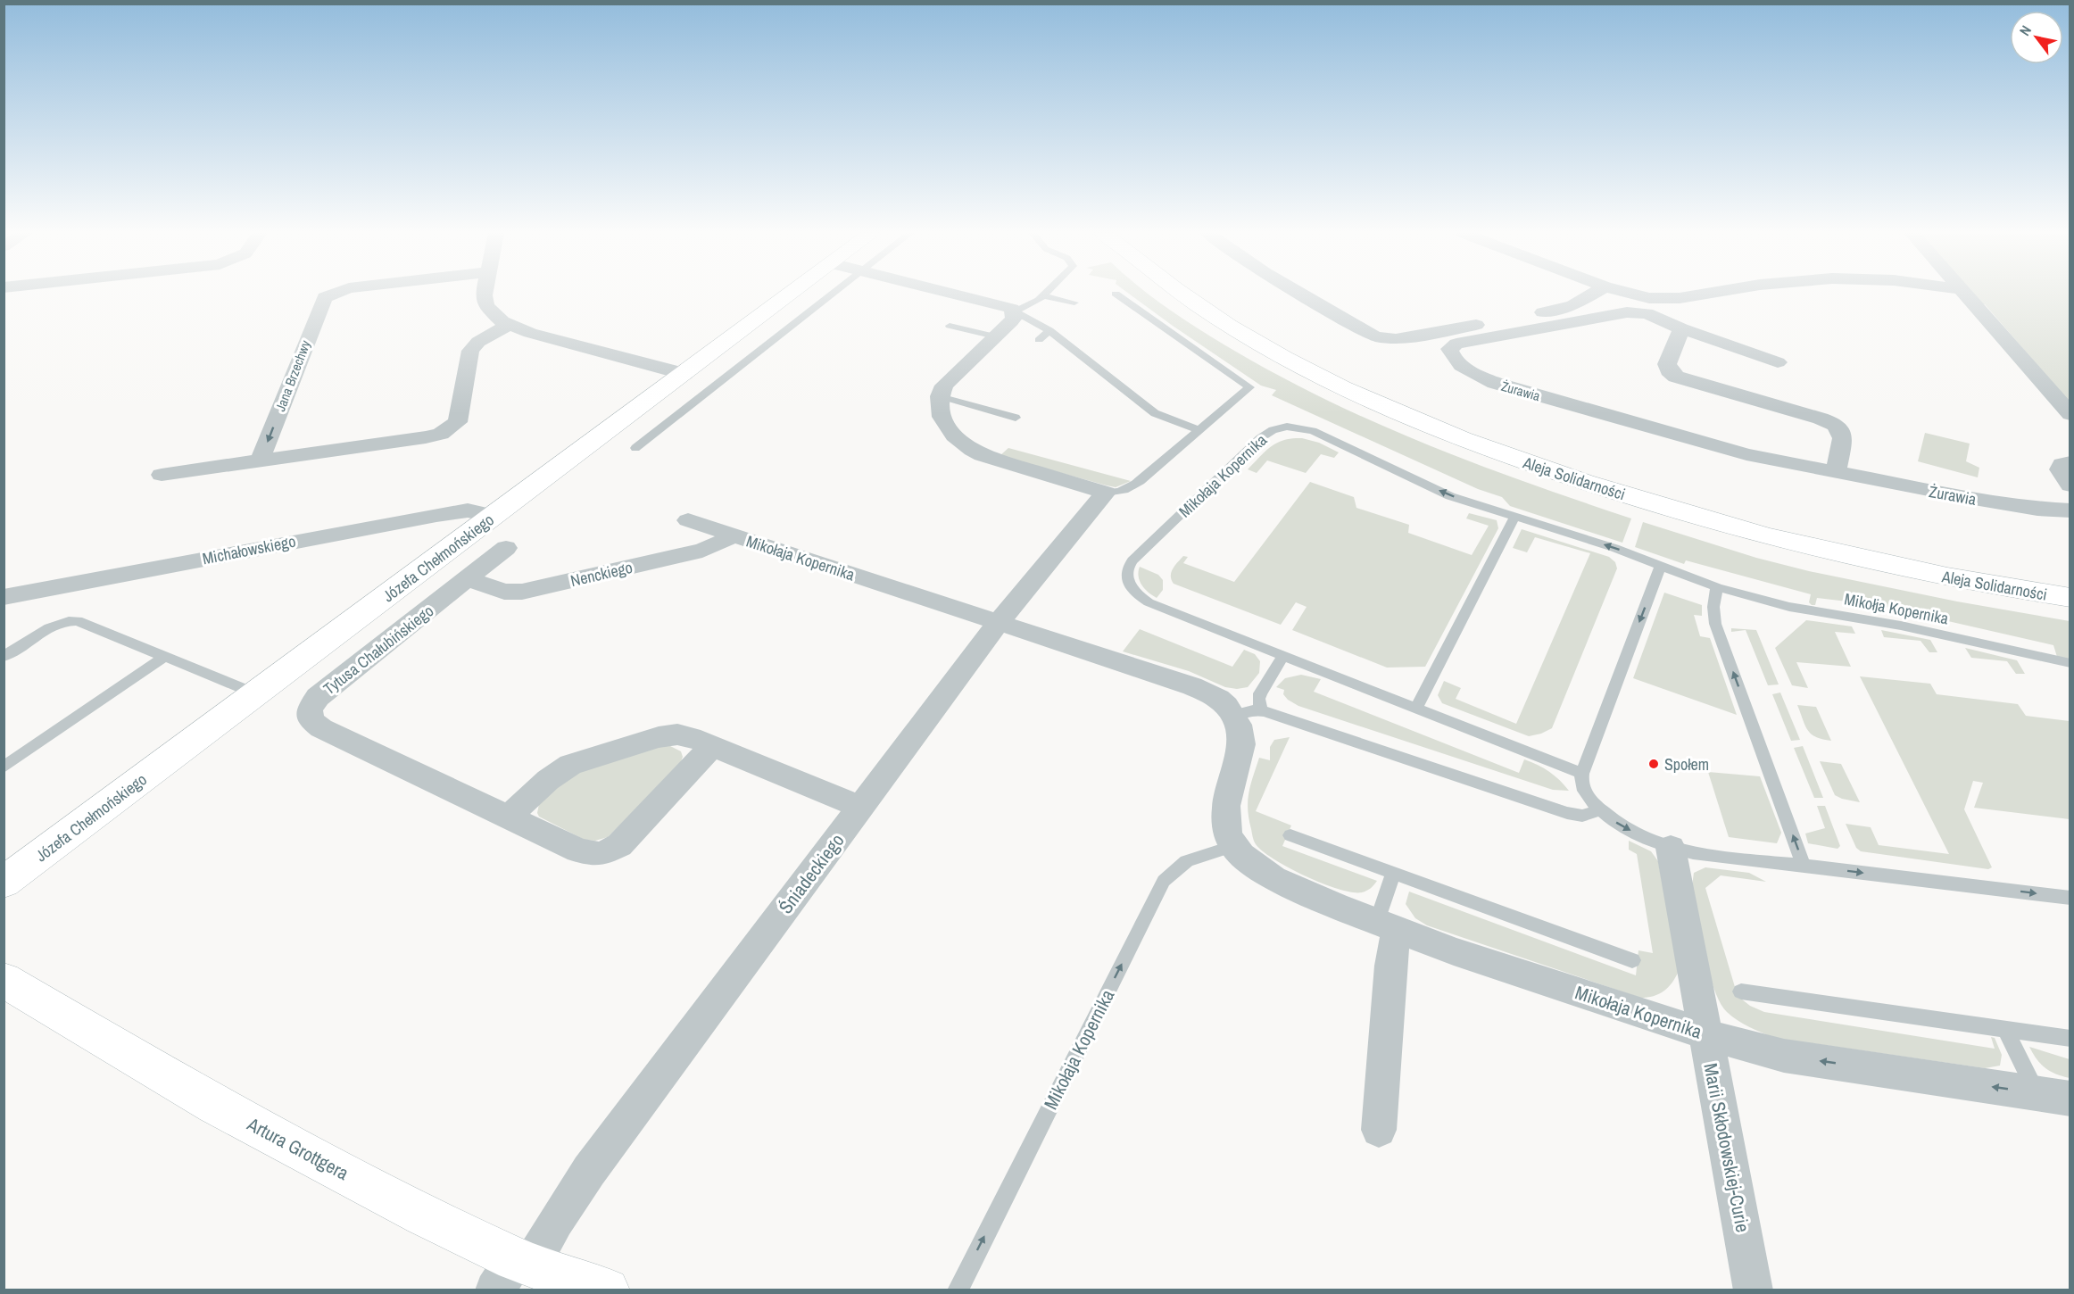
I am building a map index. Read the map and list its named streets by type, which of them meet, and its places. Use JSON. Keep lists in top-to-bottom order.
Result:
{
  "streets": {
    "street": [
      "Jana Brzechwy",
      "Żurawia",
      "Mikołaja Kopernika",
      "Aleja Solidarności",
      "Michałowskiego",
      "Józefa Chełmońskiego",
      "Nenckiego",
      "Tytusa Chałubińskiego",
      "Śniadeckiego",
      "Marii Skłodowskiej-Curie",
      "Artura Grottgera"
    ],
    "lane": ["Mikołja Kopernika"]
  },
  "crossings": [
    ["Mikołaja Kopernika", "Nenckiego"],
    ["Mikołaja Kopernika", "Mikołja Kopernika"],
    ["Mikołaja Kopernika", "Śniadeckiego"],
    ["Mikołaja Kopernika", "Marii Skłodowskiej-Curie"],
    ["Michałowskiego", "Józefa Chełmońskiego"],
    ["Nenckiego", "Tytusa Chałubińskiego"],
    ["Śniadeckiego", "Artura Grottgera"]
  ],
  "one_way": ["Jana Brzechwy"],
  "places": ["Społem"],
  "north": "top left"
}
